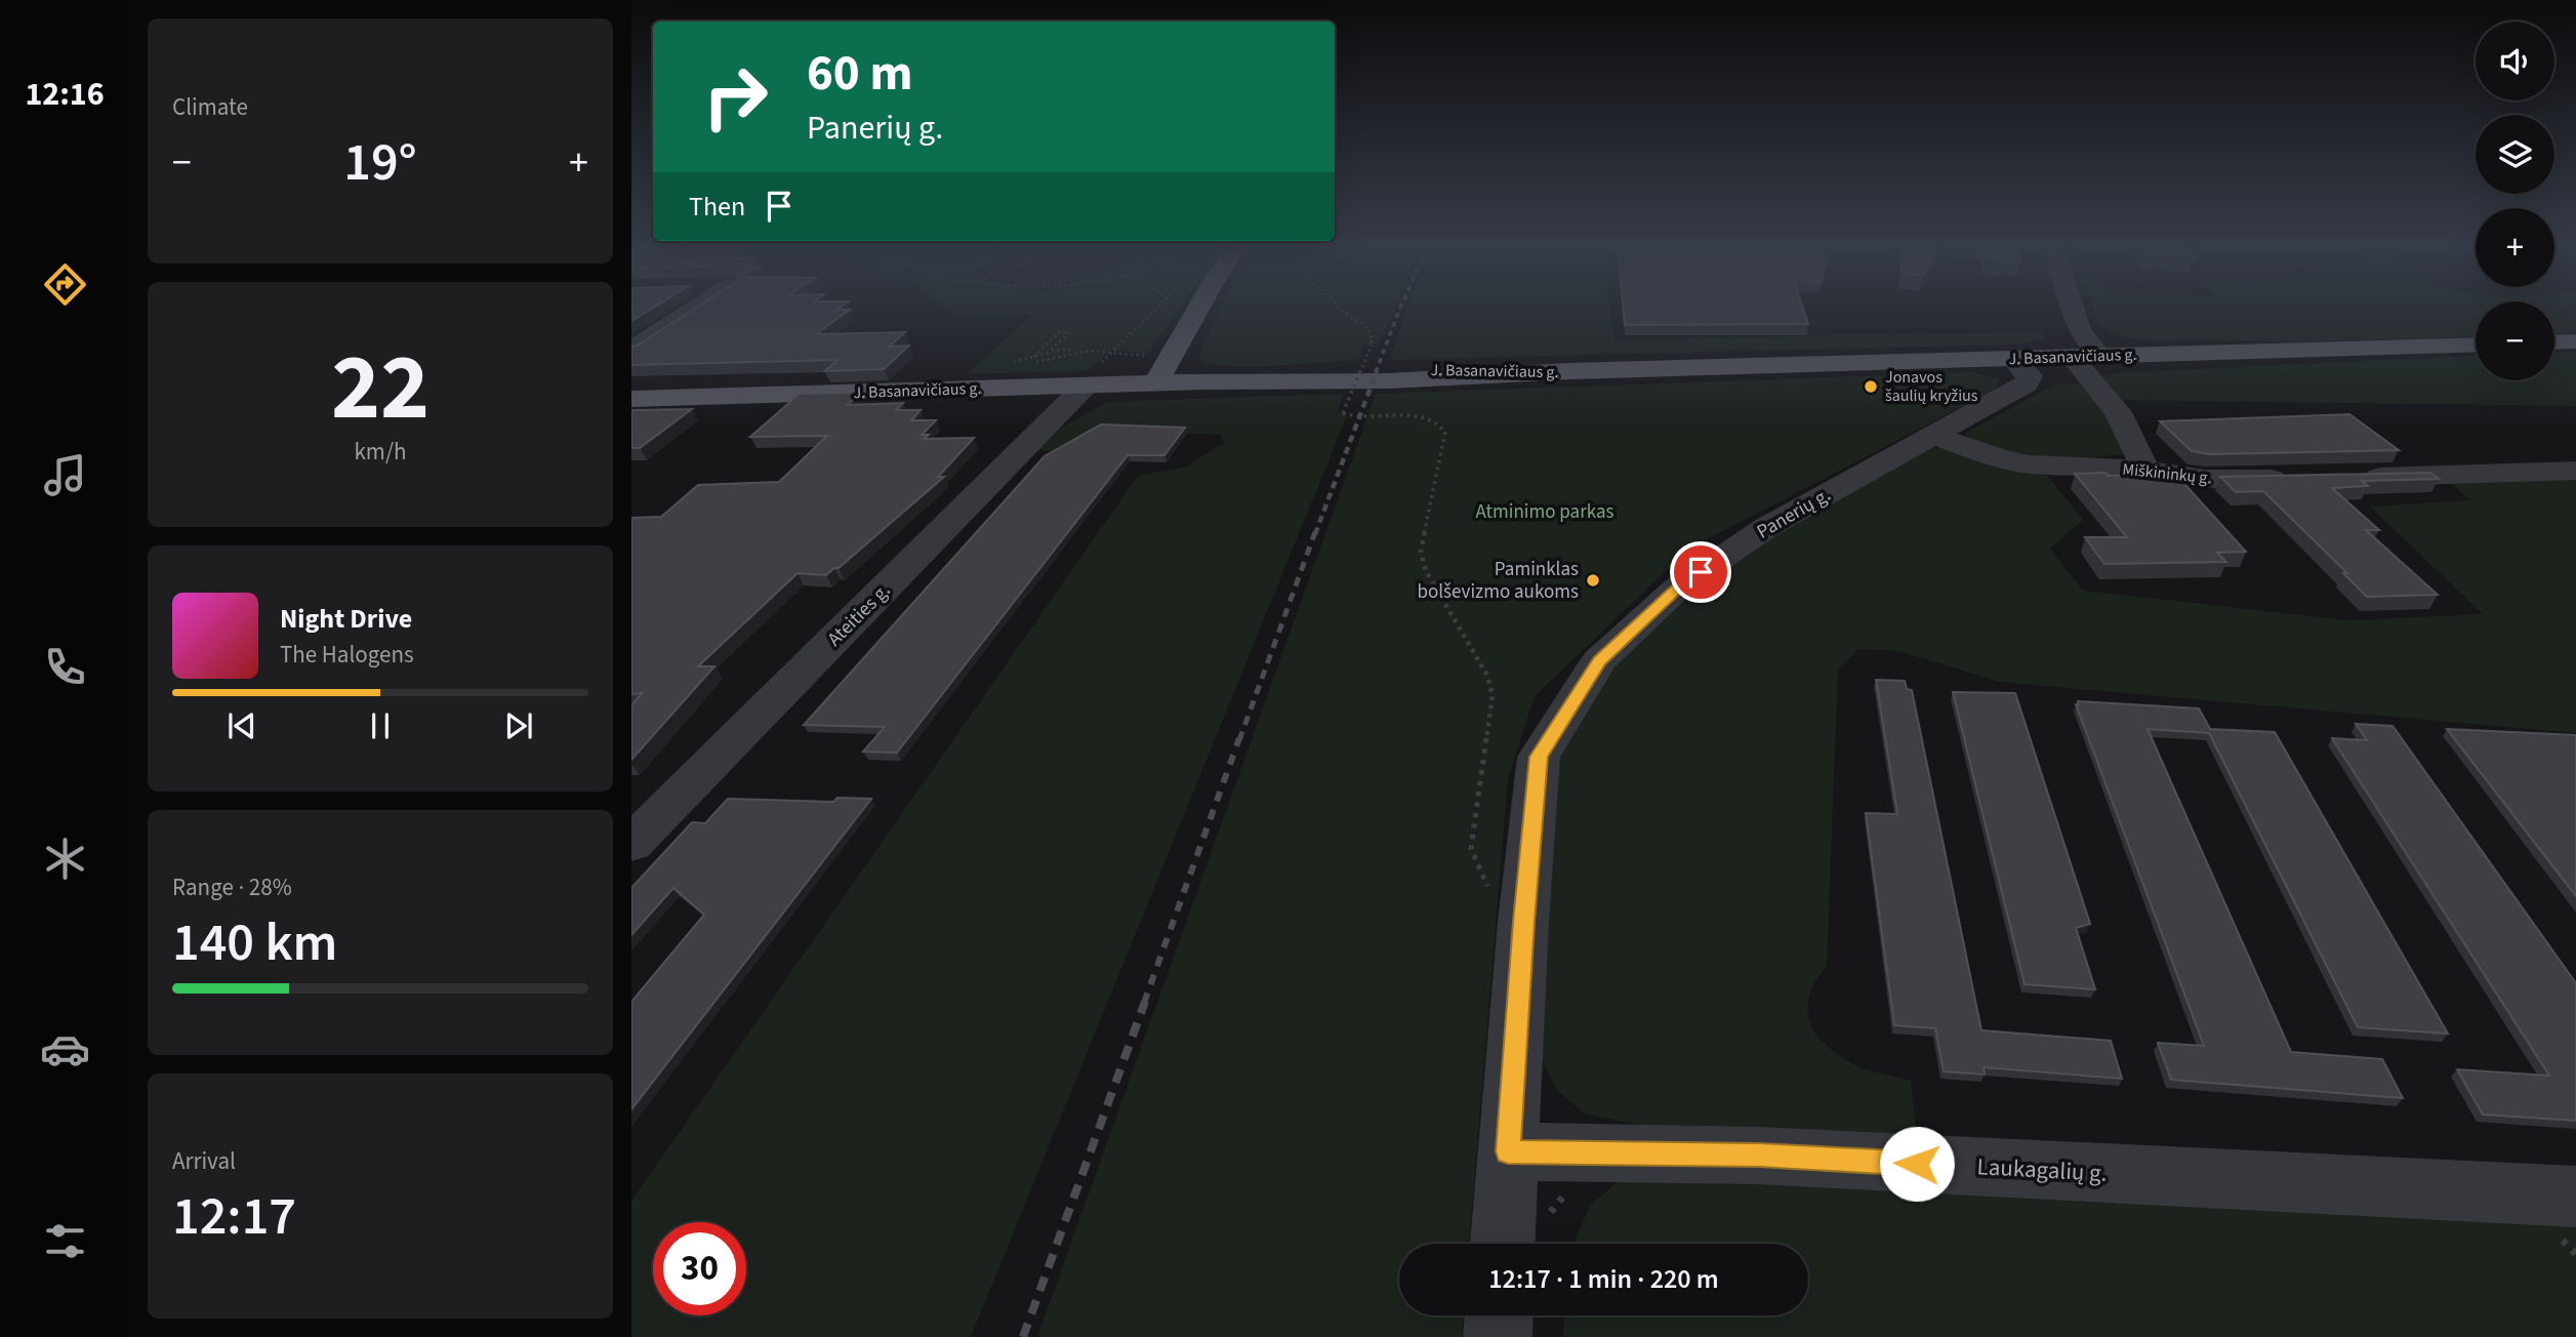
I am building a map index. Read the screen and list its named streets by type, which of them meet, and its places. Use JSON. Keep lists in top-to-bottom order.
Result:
{
  "streets": {
    "main road": ["J. Basanavičiaus g."],
    "street": [
      "Miškininkų g.",
      "Panerių g.",
      "Ateities g.",
      "Laukagalių g."
    ]
  },
  "crossings": [
    ["J. Basanavičiaus g.", "Panerių g."],
    ["J. Basanavičiaus g.", "Ateities g."],
    ["Miškininkų g.", "Panerių g."],
    ["Panerių g.", "Laukagalių g."]
  ],
  "parks": ["Atminimo parkas"],
  "places": ["Jonavos šaulių kryžius", "Paminklas bolševizmo aukoms"],
  "page": {
    "tabs": "12:16",
    "tile": [
      "Climate",
      ["22", "km/h"],
      ["Range · 28%", "140 km"],
      ["Arrival", "12:17"]
    ],
    "map_buttons": ["+", "−"],
    "turn": ["60 m", "Panerių g."],
    "heat": ["−", "19°", "+"],
    "then": "Then",
    "song": ["Night Drive", "The Halogens"],
    "limit": "30",
    "trip": "12:17 · 1 min · 220 m"
  }
}
